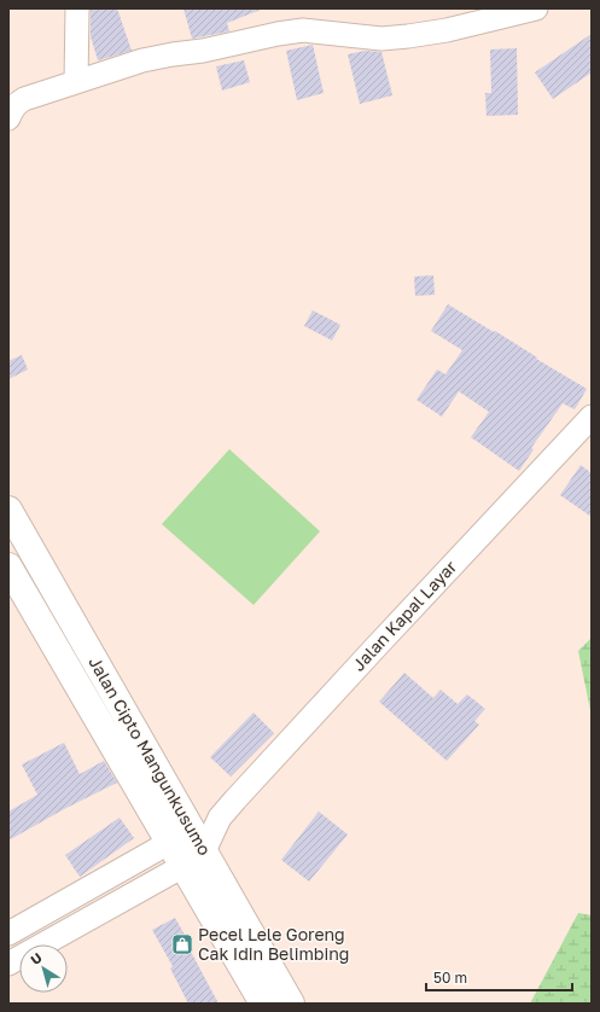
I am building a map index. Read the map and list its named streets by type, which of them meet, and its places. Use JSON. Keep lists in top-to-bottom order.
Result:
{
  "streets": {
    "street": ["Jalan Kapal Layar", "Jalan Cipto Mangunkusumo"]
  },
  "crossings": [
    ["Jalan Kapal Layar", "Jalan Cipto Mangunkusumo"]
  ],
  "places": {
    "shop": ["Pecel Lele Goreng Cak Idin Belimbing"]
  },
  "scale_bar": "50 m",
  "north": "top left"
}
